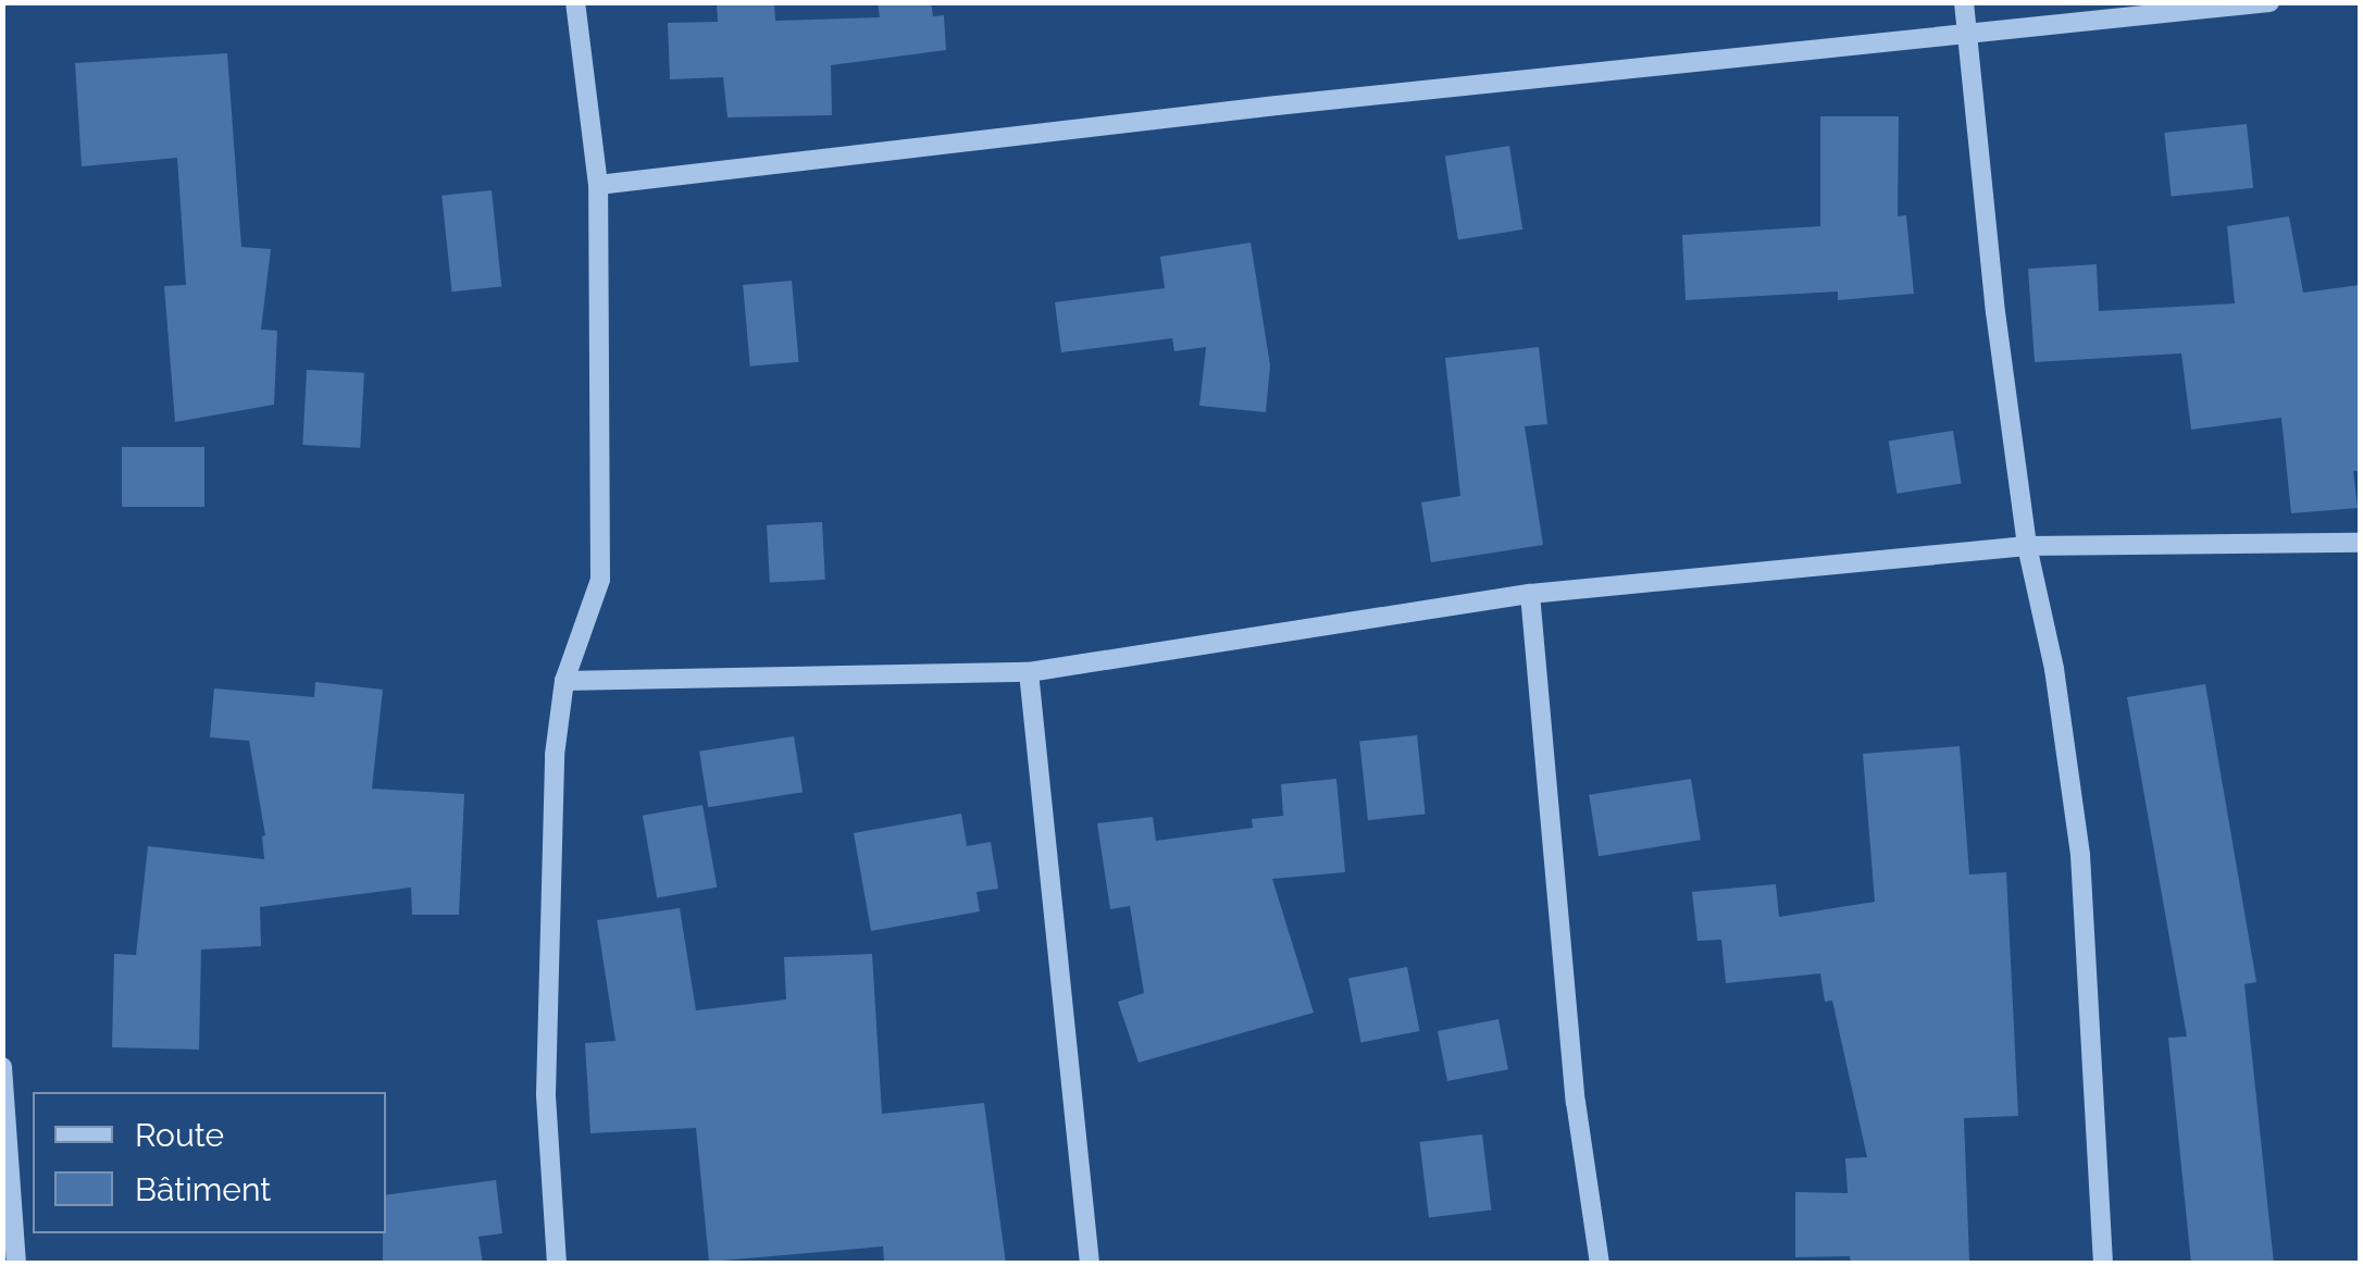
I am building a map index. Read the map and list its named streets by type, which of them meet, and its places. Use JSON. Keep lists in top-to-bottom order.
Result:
{
  "legend": ["Route", "Bâtiment"]
}
